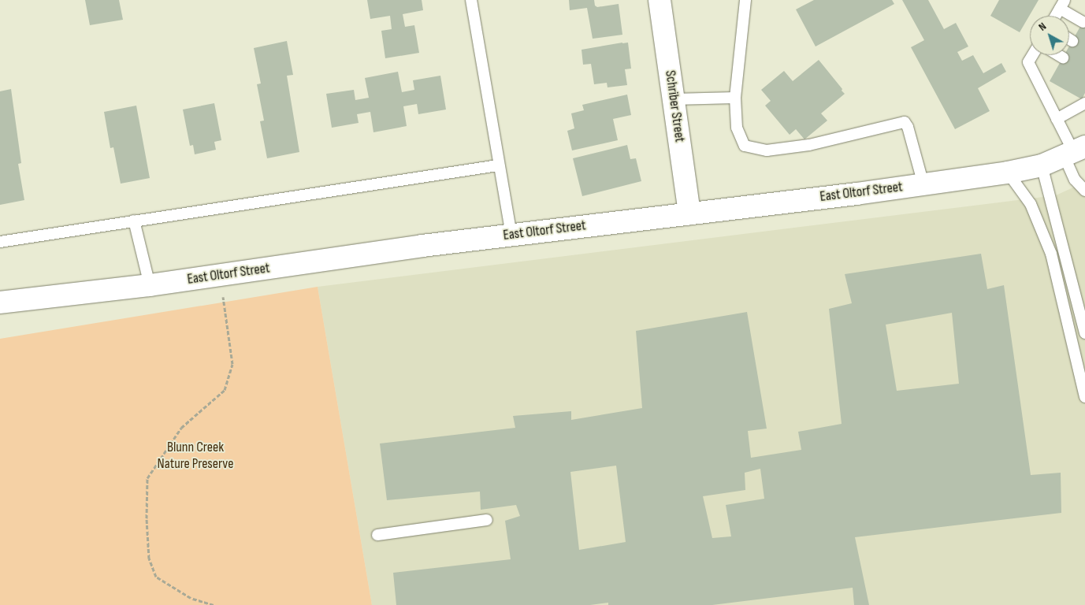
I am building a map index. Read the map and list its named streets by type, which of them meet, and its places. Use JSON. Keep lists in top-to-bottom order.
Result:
{
  "streets": {
    "main road": ["Schriber Street", "East Oltorf Street"]
  },
  "crossings": [
    ["Schriber Street", "East Oltorf Street"]
  ],
  "parks": ["Blunn Creek Nature Preserve"],
  "north": "top left"
}
